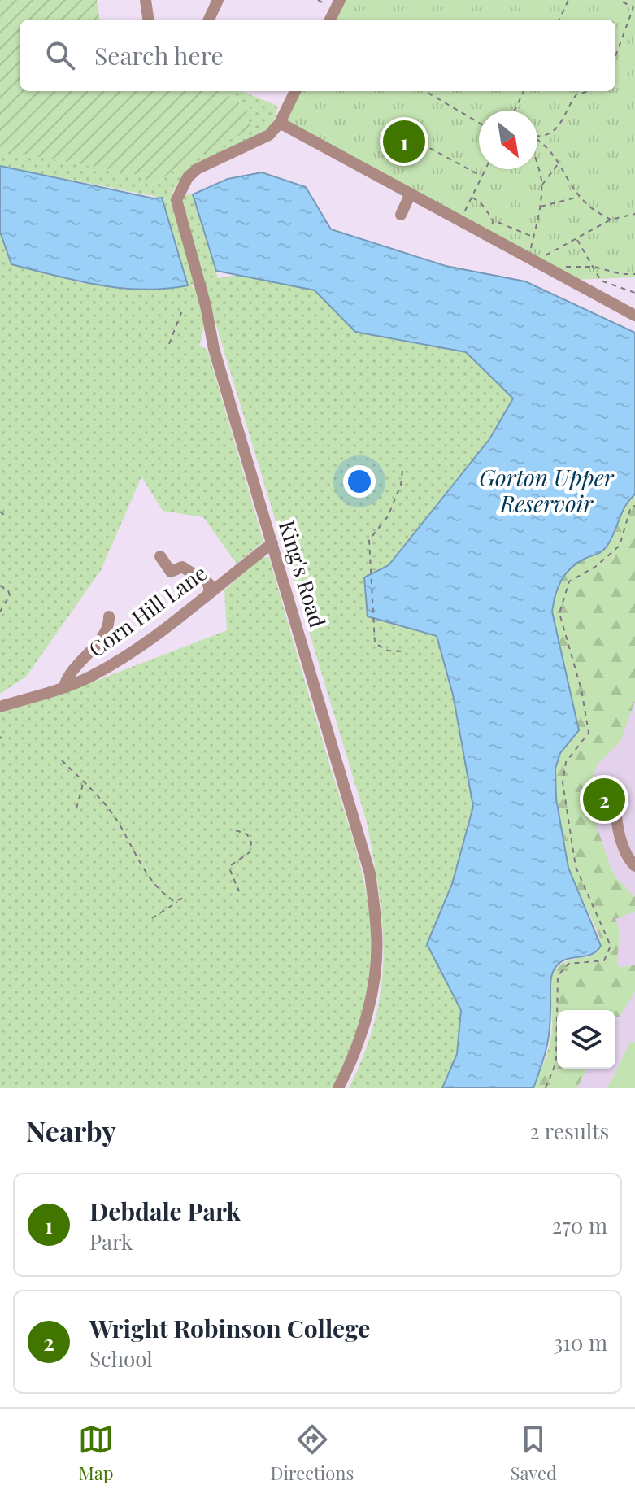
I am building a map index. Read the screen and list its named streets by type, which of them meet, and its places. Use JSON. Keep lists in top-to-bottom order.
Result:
{
  "streets": {
    "street": ["King's Road", "Corn Hill Lane"]
  },
  "crossings": [
    ["King's Road", "Corn Hill Lane"]
  ],
  "water": ["Gorton Upper Reservoir"],
  "north": "bottom right",
  "page": {
    "search": "Search here",
    "pins": ["1", "2"],
    "heading": ["Nearby", "2 results"],
    "list": [
      {
        "mark": "1",
        "name": "Debdale Park",
        "note": "Park",
        "value": "270 m"
      },
      {
        "mark": "2",
        "name": "Wright Robinson College",
        "note": "School",
        "value": "310 m"
      }
    ],
    "nav": ["Map", "Directions", "Saved"]
  }
}
